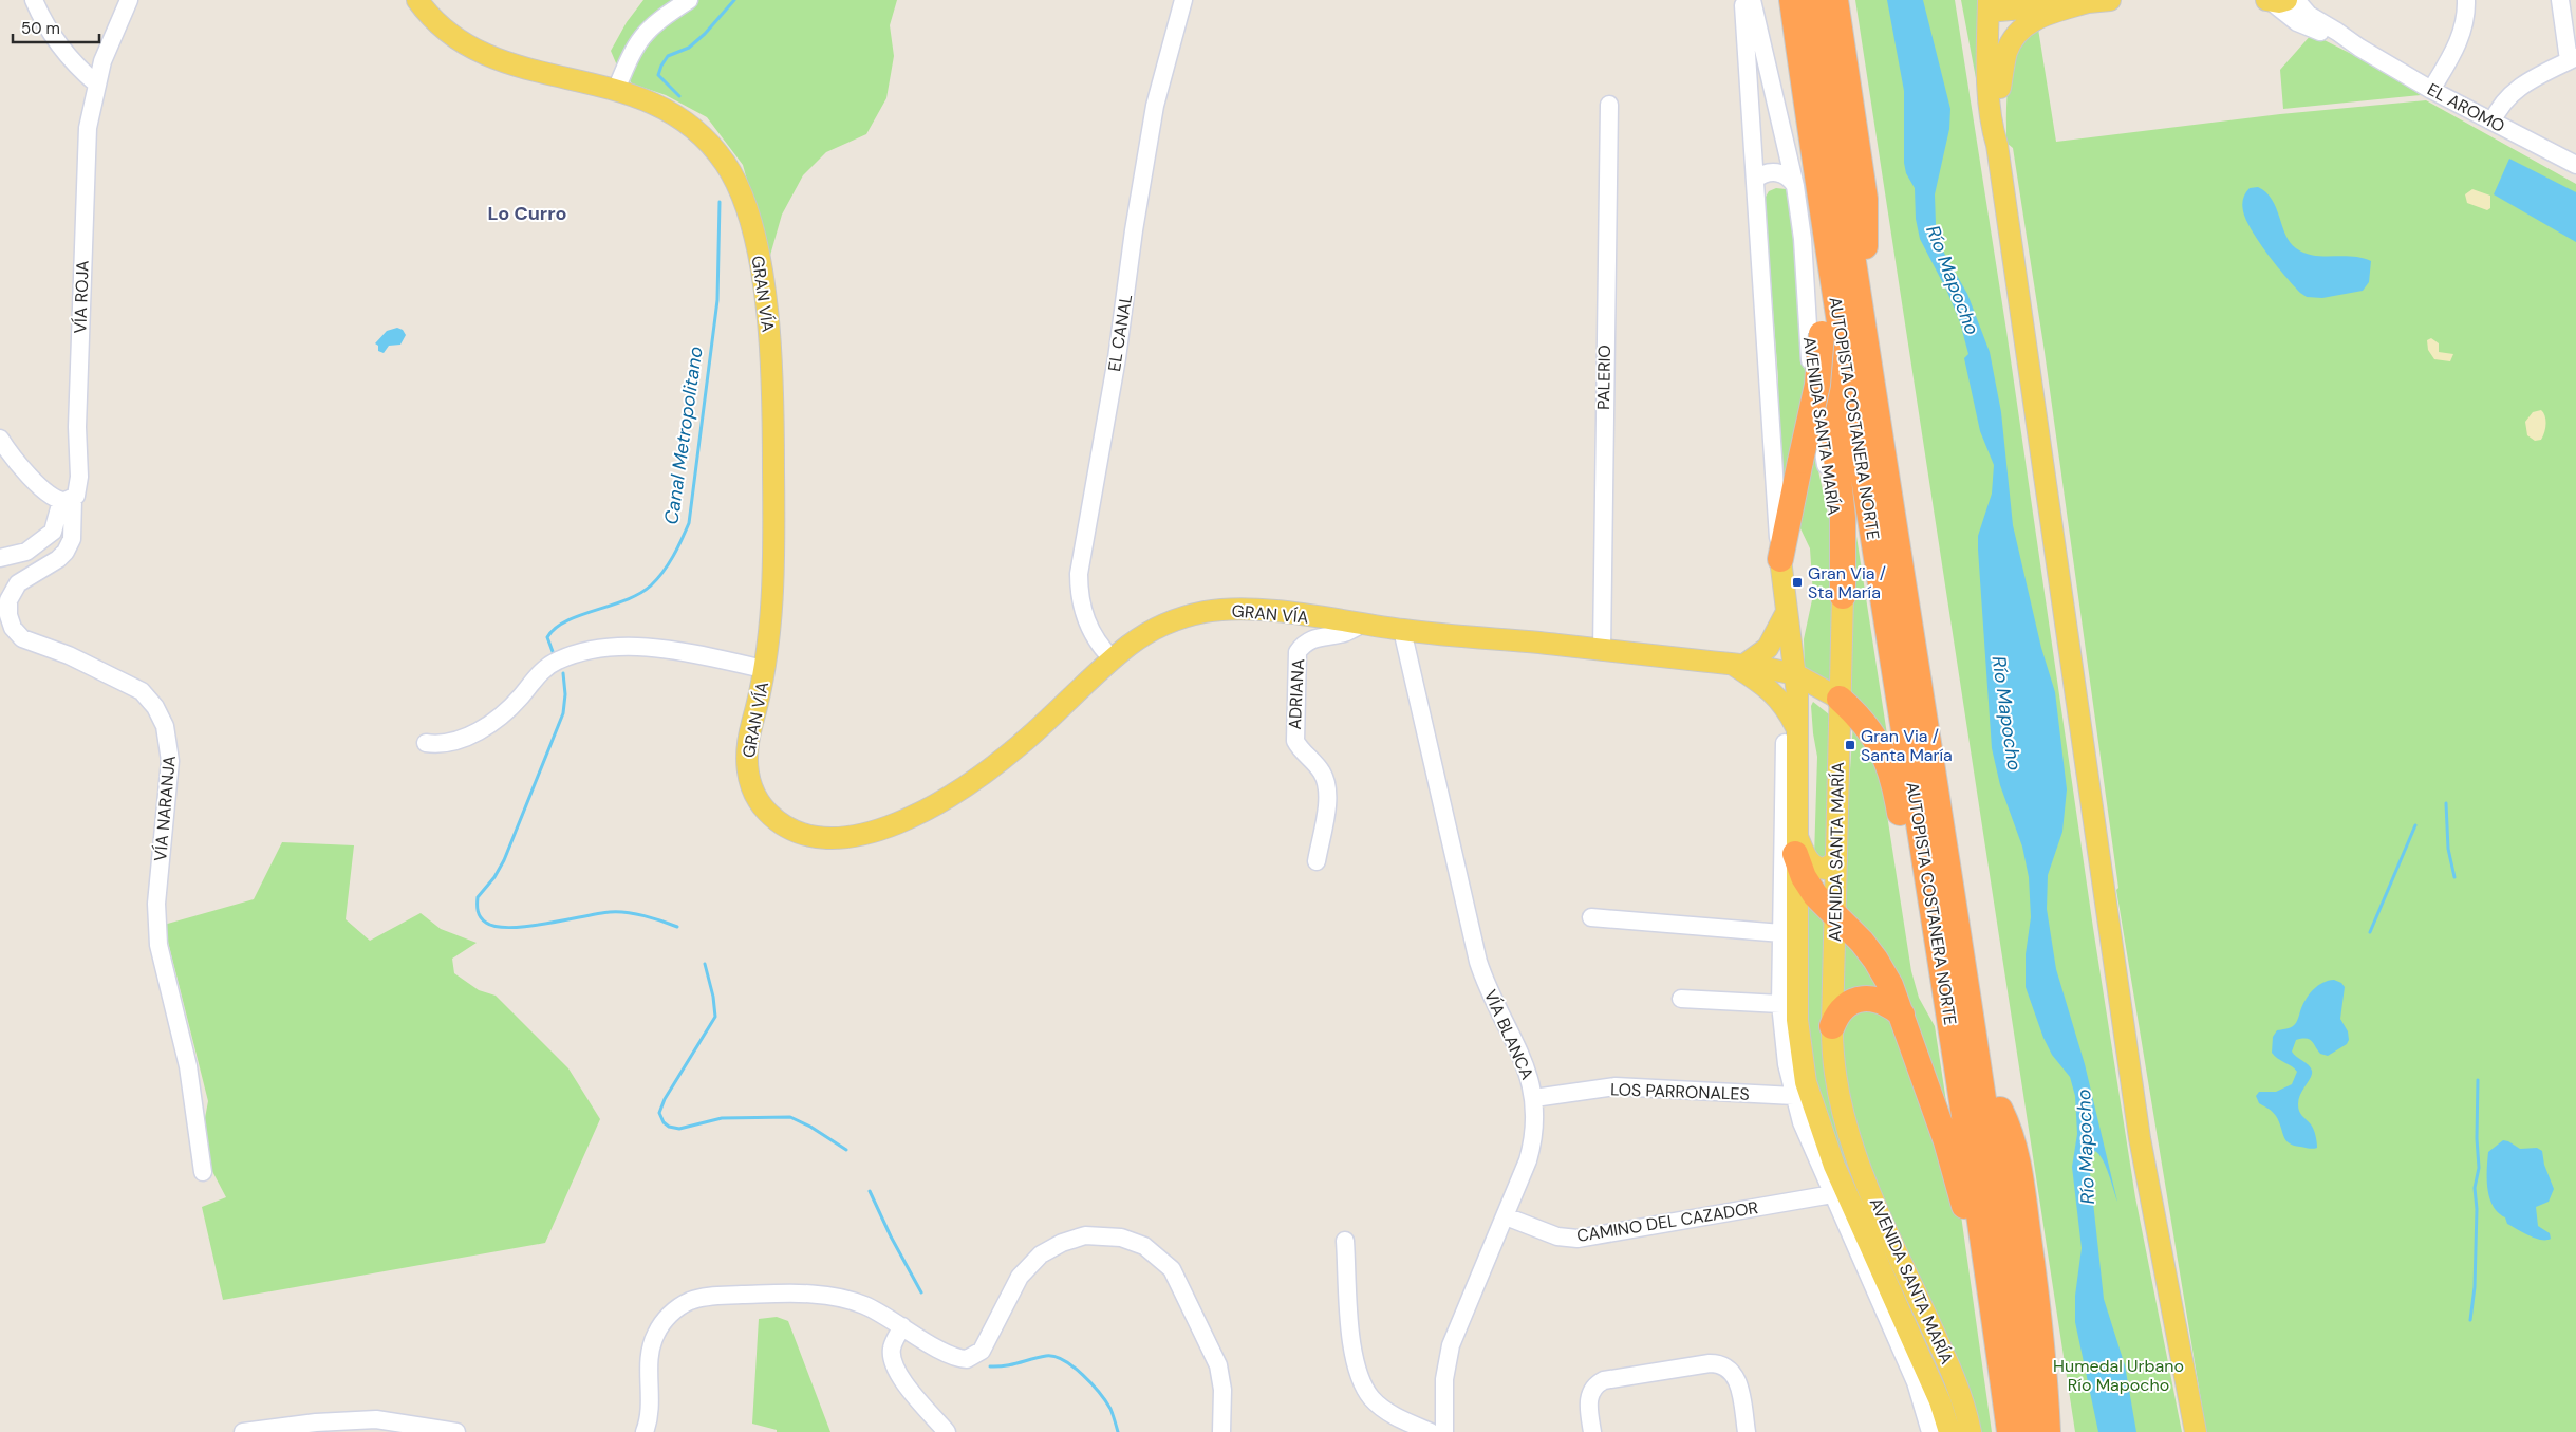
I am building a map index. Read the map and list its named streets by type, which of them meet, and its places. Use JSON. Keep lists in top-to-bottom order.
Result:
{
  "streets": {
    "highway": ["AUTOPISTA COSTANERA NORTE"],
    "main road": ["GRAN VÍA", "AVENIDA SANTA MARÍA"],
    "street": [
      "EL AROMO",
      "VÍA ROJA",
      "EL CANAL",
      "PALERIO",
      "ADRIANA",
      "VÍA NARANJA",
      "VÍA BLANCA",
      "LOS PARRONALES",
      "CAMINO DEL CAZADOR"
    ]
  },
  "crossings": [
    ["GRAN VÍA", "EL CANAL"],
    ["GRAN VÍA", "PALERIO"],
    ["GRAN VÍA", "AVENIDA SANTA MARÍA"],
    ["GRAN VÍA", "ADRIANA"],
    ["GRAN VÍA", "VÍA BLANCA"],
    ["VÍA ROJA", "VÍA NARANJA"],
    ["AVENIDA SANTA MARÍA", "LOS PARRONALES"],
    ["AVENIDA SANTA MARÍA", "CAMINO DEL CAZADOR"],
    ["VÍA BLANCA", "LOS PARRONALES"],
    ["VÍA BLANCA", "CAMINO DEL CAZADOR"]
  ],
  "districts": ["Lo Curro"],
  "water": ["Río Mapocho", "Canal Metropolitano"],
  "parks": ["Humedal Urbano Río Mapocho"],
  "places": {
    "transit": ["Gran Via / Sta María", "Gran Via / Santa María"]
  },
  "scale_bar": "50 m"
}
